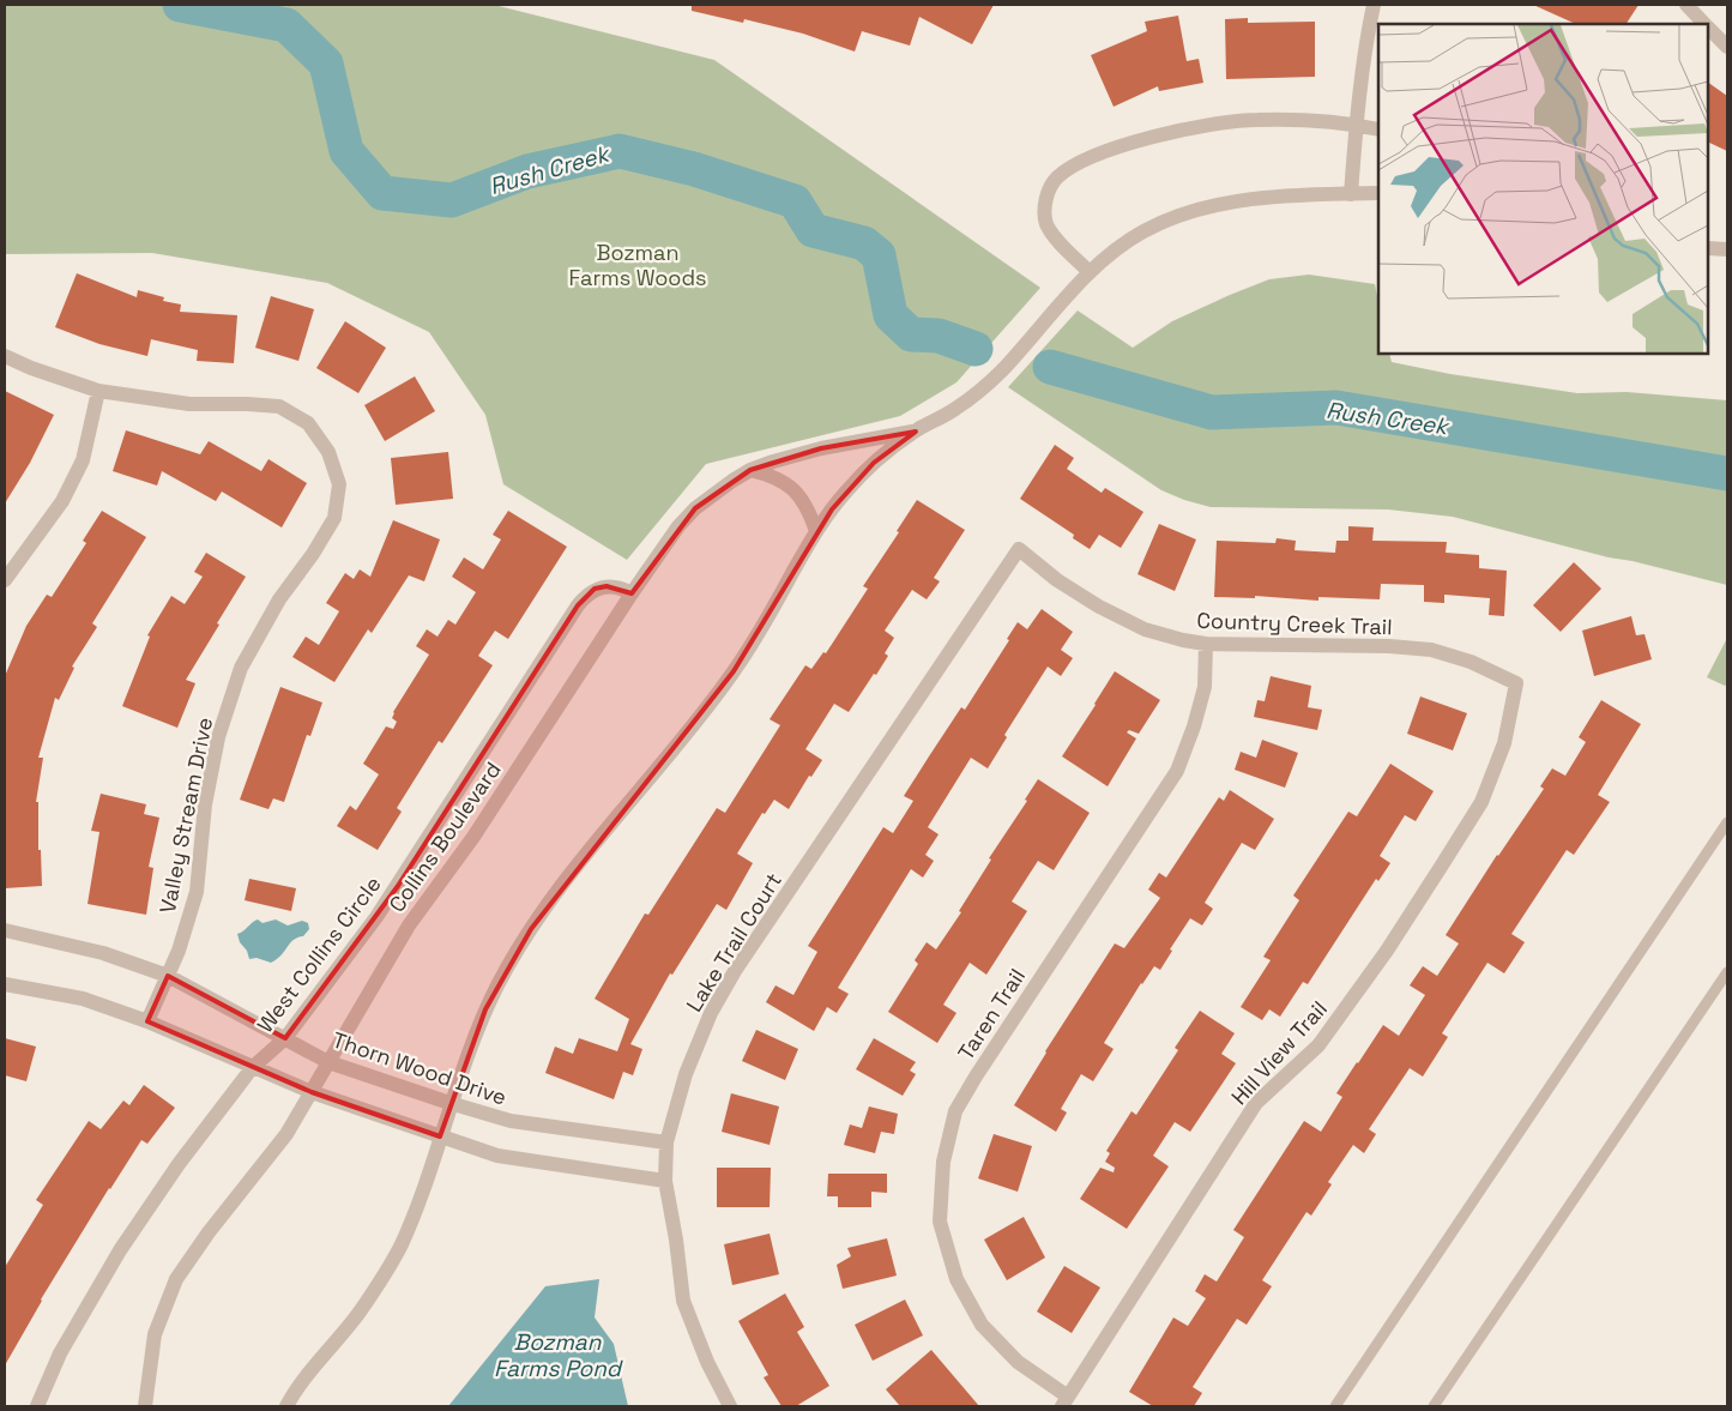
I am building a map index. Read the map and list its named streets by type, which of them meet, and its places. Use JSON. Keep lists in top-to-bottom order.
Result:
{
  "streets": {
    "street": [
      "Country Creek Trail",
      "Valley Stream Drive",
      "Collins Boulevard",
      "Lake Trail Court",
      "West Collins Circle",
      "Taren Trail",
      "Hill View Trail",
      "Thorn Wood Drive"
    ]
  },
  "crossings": [
    ["Country Creek Trail", "Lake Trail Court"],
    ["Country Creek Trail", "Taren Trail"],
    ["Country Creek Trail", "Hill View Trail"],
    ["Valley Stream Drive", "Thorn Wood Drive"],
    ["Collins Boulevard", "West Collins Circle"],
    ["Collins Boulevard", "Thorn Wood Drive"],
    ["Lake Trail Court", "Thorn Wood Drive"],
    ["West Collins Circle", "Thorn Wood Drive"],
    ["Taren Trail", "Hill View Trail"]
  ],
  "water": ["Rush Creek", "Bozman Farms Pond"],
  "parks": ["Bozman Farms Woods"]
}
